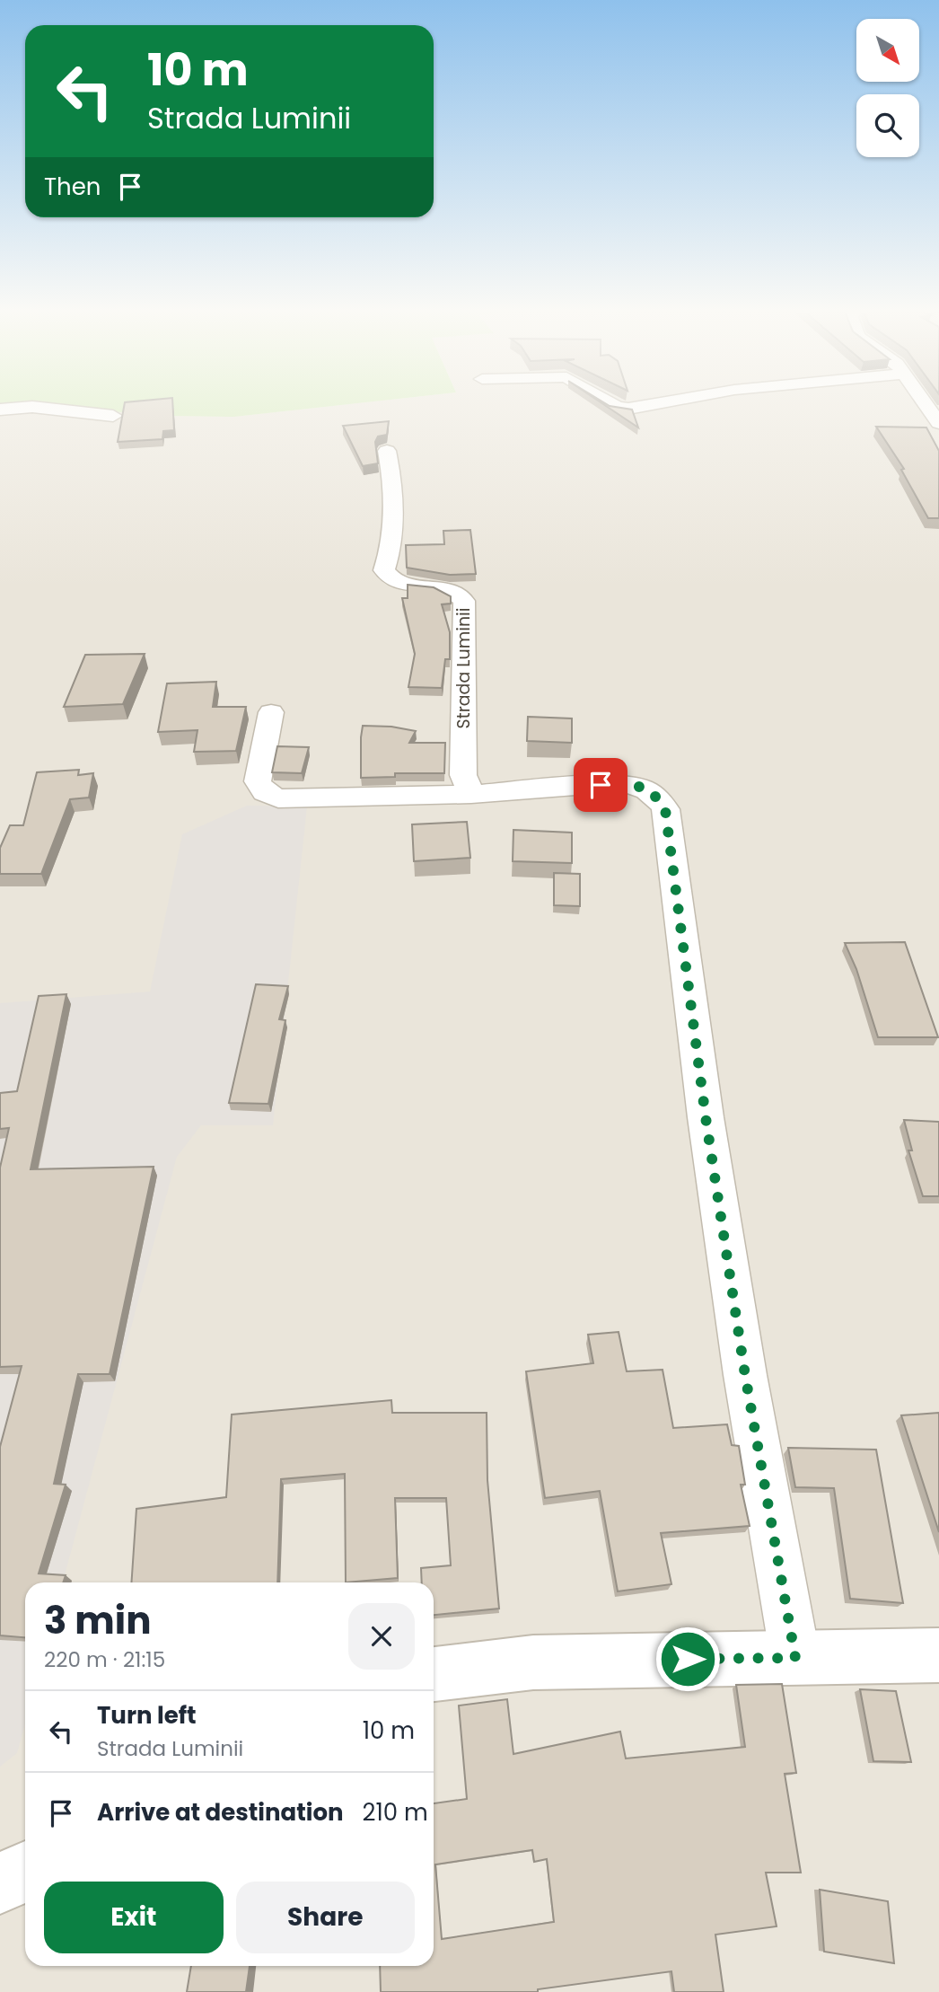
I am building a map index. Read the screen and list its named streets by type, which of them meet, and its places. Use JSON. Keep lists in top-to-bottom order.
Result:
{
  "streets": {
    "street": ["Strada Luminii"]
  },
  "north": "bottom right",
  "page": {
    "turn": ["10 m", "Strada Luminii"],
    "then": "Then",
    "heading": ["3 min", "220 m · 21:15"],
    "list": [
      {
        "name": "Turn left",
        "note": "Strada Luminii",
        "value": "10 m"
      },
      {
        "name": "Arrive at destination",
        "value": "210 m"
      }
    ],
    "buttons": ["Exit", "Share"]
  }
}
